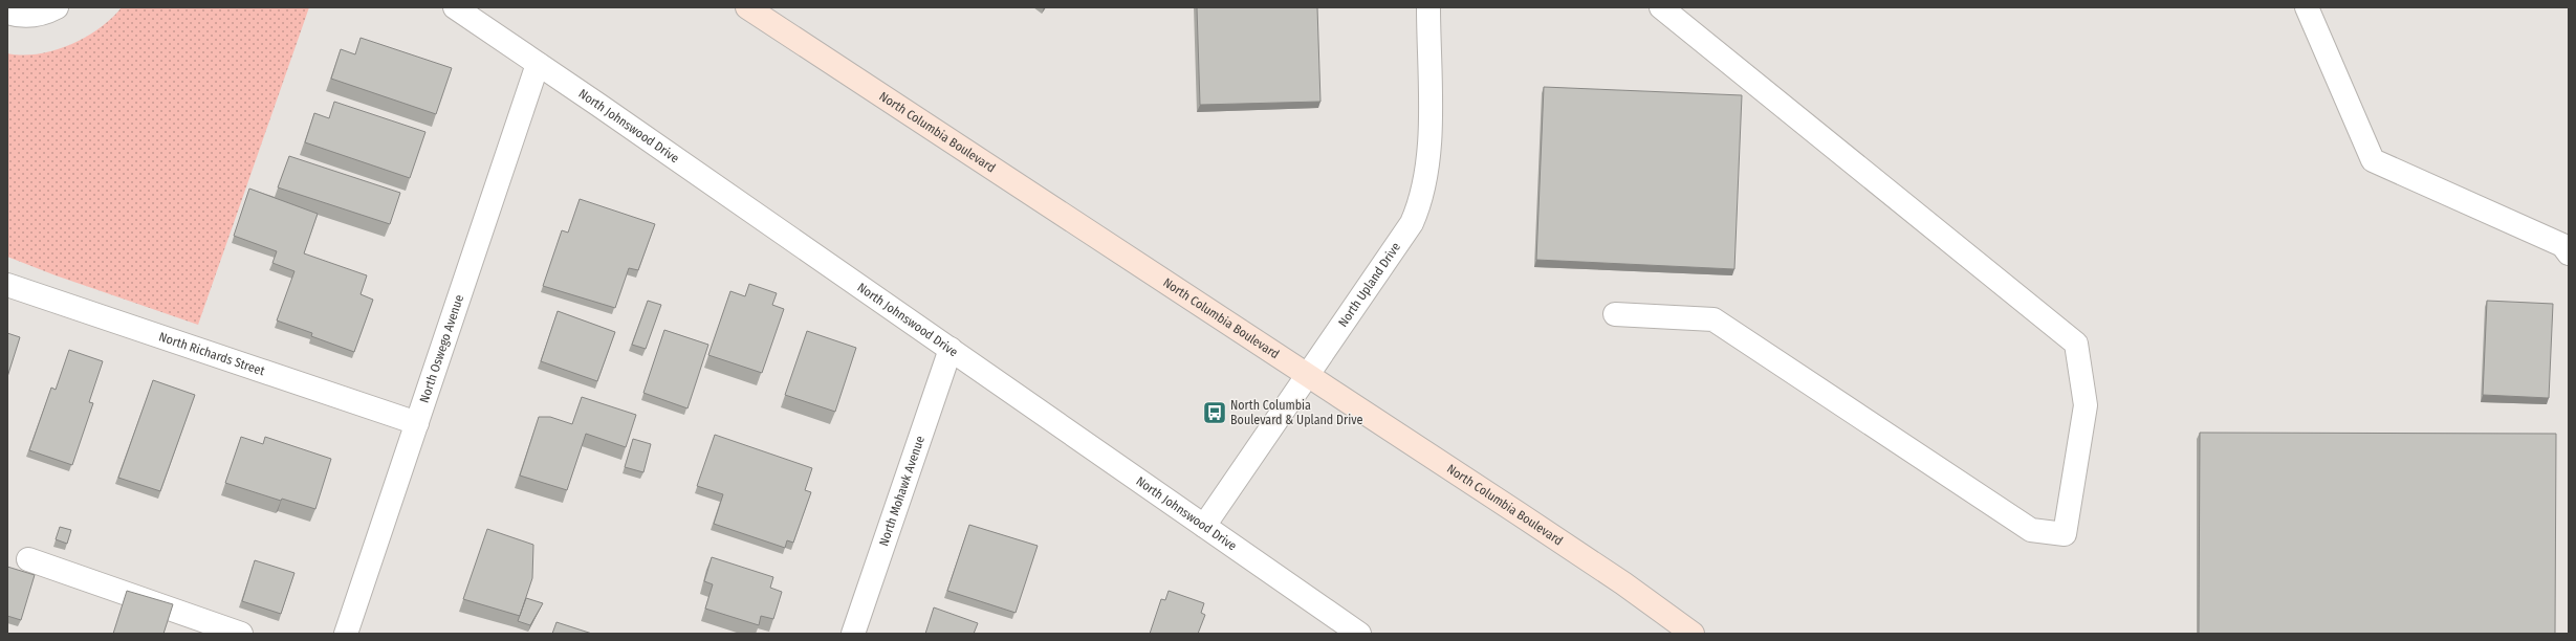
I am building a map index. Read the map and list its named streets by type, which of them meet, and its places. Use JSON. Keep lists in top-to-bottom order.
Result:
{
  "streets": {
    "main road": ["North Columbia Boulevard"],
    "street": [
      "North Johnswood Drive",
      "North Upland Drive",
      "North Oswego Avenue",
      "North Richards Street",
      "North Mohawk Avenue"
    ]
  },
  "crossings": [
    ["North Johnswood Drive", "North Upland Drive"],
    ["North Johnswood Drive", "North Oswego Avenue"],
    ["North Johnswood Drive", "North Mohawk Avenue"],
    ["North Columbia Boulevard", "North Upland Drive"],
    ["North Oswego Avenue", "North Richards Street"]
  ],
  "places": {
    "bus stop": ["North Columbia Boulevard & Upland Drive"]
  }
}
